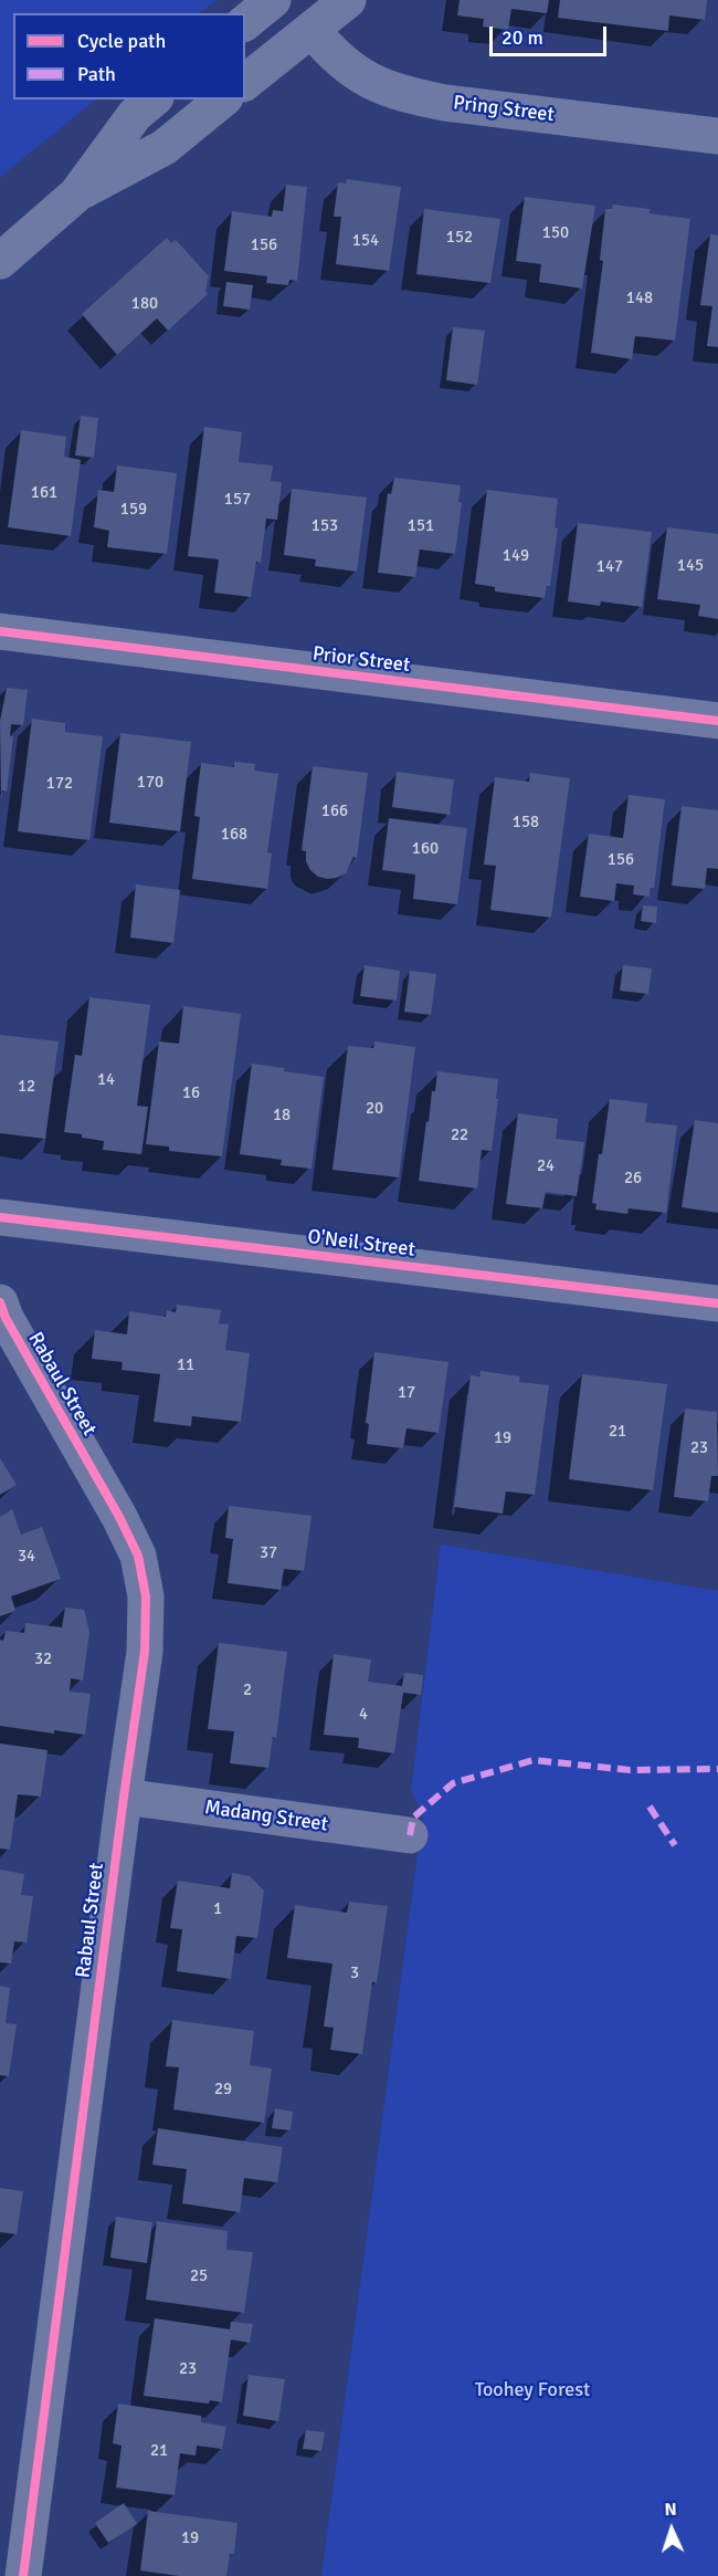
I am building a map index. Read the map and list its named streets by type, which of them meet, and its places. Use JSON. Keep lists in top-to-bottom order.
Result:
{
  "streets": {
    "street": [
      "Pring Street",
      "Prior Street",
      "O'Neil Street",
      "Rabaul Street",
      "Madang Street"
    ]
  },
  "crossings": [
    ["Rabaul Street", "Madang Street"]
  ],
  "parks": ["Toohey Forest"],
  "house_numbers": [
    "150",
    "152",
    "154",
    "156",
    "148",
    "180",
    "161",
    "157",
    "159",
    "153",
    "151",
    "149",
    "145",
    "147",
    "170",
    "172",
    "166",
    "158",
    "168",
    "160",
    "156",
    "14",
    "12",
    "16",
    "20",
    "18",
    "22",
    "24",
    "26",
    "11",
    "17",
    "21",
    "19",
    "23",
    "37",
    "34",
    "32",
    "2",
    "4",
    "1",
    "3",
    "29",
    "25",
    "23",
    "21",
    "19"
  ],
  "legend": ["Cycle path", "Path"],
  "scale_bar": "20 m",
  "north": "top"
}
